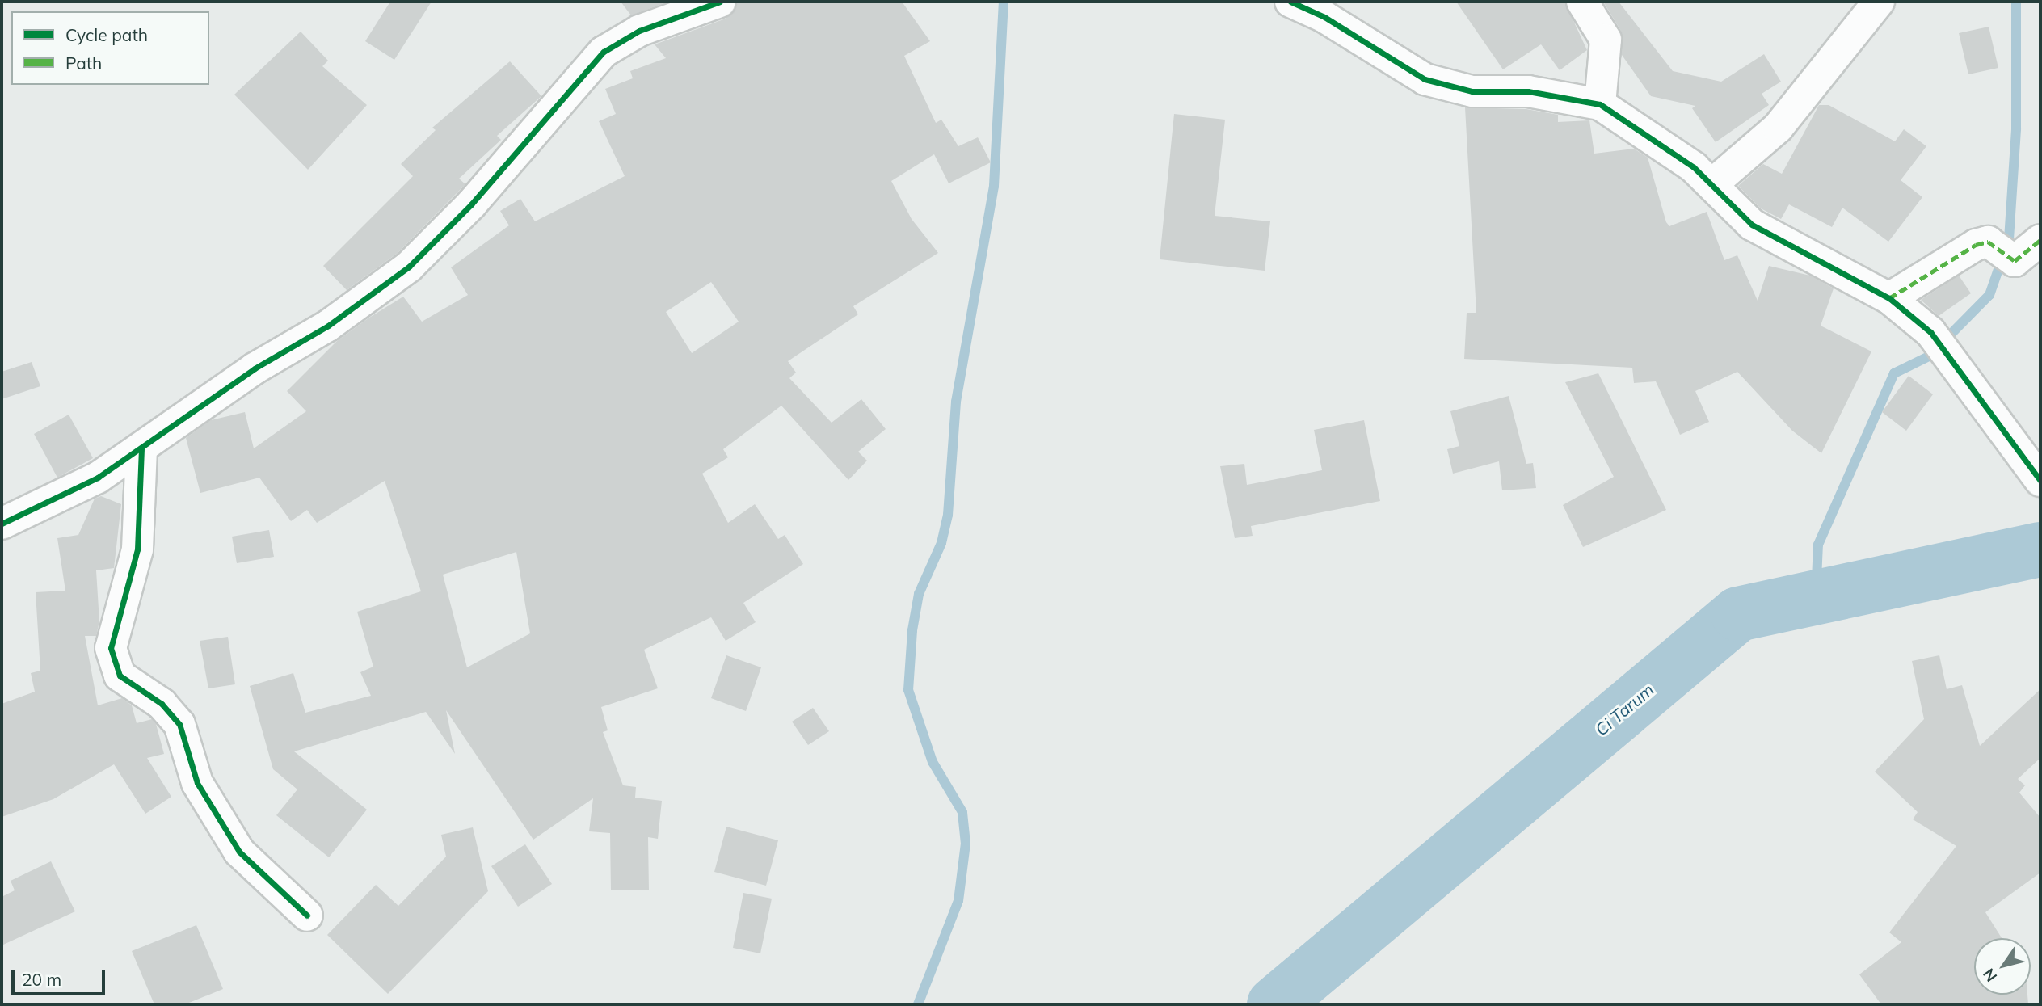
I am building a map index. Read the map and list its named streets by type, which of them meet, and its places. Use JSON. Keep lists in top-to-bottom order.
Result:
{
  "water": ["Ci Tarum"],
  "legend": ["Cycle path", "Path"],
  "scale_bar": "20 m",
  "north": "bottom left"
}
